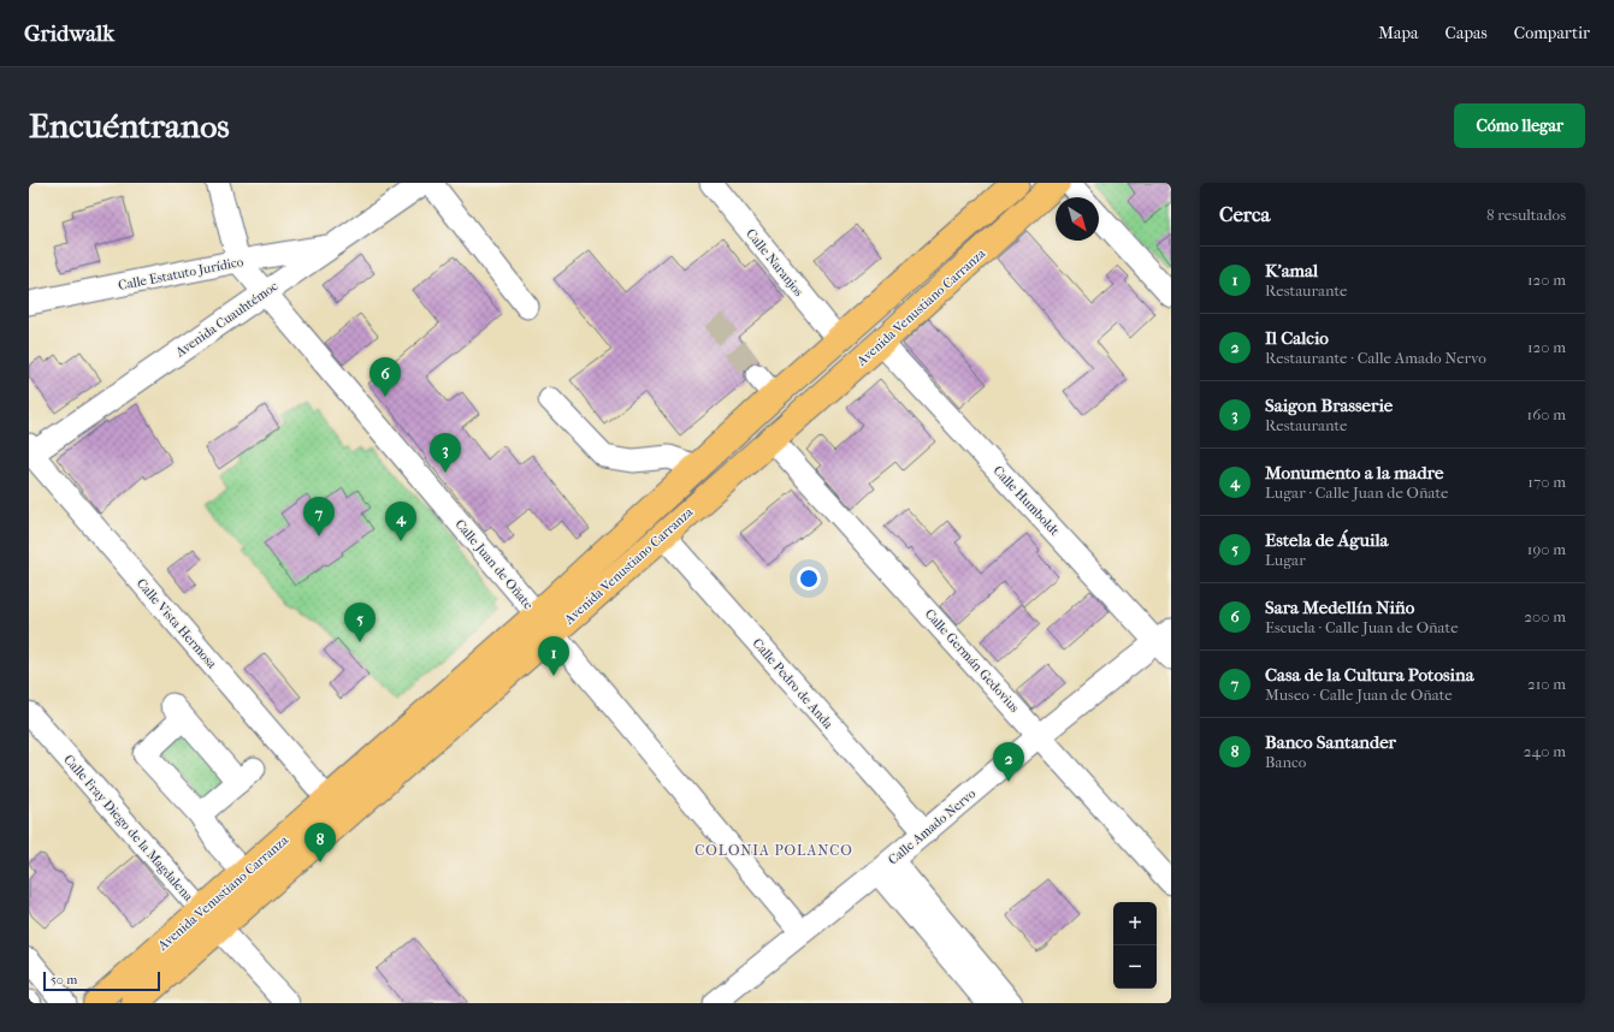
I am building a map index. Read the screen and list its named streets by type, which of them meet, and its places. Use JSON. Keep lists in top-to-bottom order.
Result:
{
  "streets": {
    "main road": ["Avenida Venustiano Carranza"],
    "street": [
      "Calle Naranjos",
      "Calle Estatuto Jurídico",
      "Avenida Cuauhtémoc",
      "Calle Humboldt",
      "Calle Juan de Oñate",
      "Calle Vista Hermosa",
      "Calle Germán Gedovius",
      "Calle Pedro de Anda",
      "Calle Amado Nervo",
      "Calle Fray Diego de la Magdalena"
    ]
  },
  "crossings": [
    ["Calle Naranjos", "Avenida Venustiano Carranza"],
    ["Calle Estatuto Jurídico", "Avenida Cuauhtémoc"],
    ["Calle Estatuto Jurídico", "Calle Juan de Oñate"],
    ["Avenida Venustiano Carranza", "Calle Humboldt"],
    ["Avenida Venustiano Carranza", "Calle Juan de Oñate"],
    ["Avenida Venustiano Carranza", "Calle Vista Hermosa"],
    ["Avenida Venustiano Carranza", "Calle Germán Gedovius"],
    ["Avenida Venustiano Carranza", "Calle Pedro de Anda"],
    ["Avenida Venustiano Carranza", "Calle Fray Diego de la Magdalena"],
    ["Avenida Cuauhtémoc", "Calle Juan de Oñate"],
    ["Avenida Cuauhtémoc", "Calle Vista Hermosa"],
    ["Calle Humboldt", "Calle Amado Nervo"],
    ["Calle Juan de Oñate", "Calle Amado Nervo"],
    ["Calle Germán Gedovius", "Calle Amado Nervo"],
    ["Calle Pedro de Anda", "Calle Amado Nervo"]
  ],
  "districts": ["COLONIA POLANCO"],
  "scale_bar": "50 m",
  "north": "bottom right",
  "page": {
    "header": "Gridwalk",
    "nav": ["Mapa", "Capas", "Compartir"],
    "buttons": "Cómo llegar",
    "title": "Encuéntranos",
    "heading": ["Cerca", "8 resultados"],
    "list": [
      {
        "mark": "1",
        "name": "K'amal",
        "note": "Restaurante",
        "value": "120 m"
      },
      {
        "mark": "2",
        "name": "Il Calcio",
        "note": "Restaurante · Calle Amado Nervo",
        "value": "120 m"
      },
      {
        "mark": "3",
        "name": "Saigon Brasserie",
        "note": "Restaurante",
        "value": "160 m"
      },
      {
        "mark": "4",
        "name": "Monumento a la madre",
        "note": "Lugar · Calle Juan de Oñate",
        "value": "170 m"
      },
      {
        "mark": "5",
        "name": "Estela de Águila",
        "note": "Lugar",
        "value": "190 m"
      },
      {
        "mark": "6",
        "name": "Sara Medellín Niño",
        "note": "Escuela · Calle Juan de Oñate",
        "value": "200 m"
      },
      {
        "mark": "7",
        "name": "Casa de la Cultura Potosina",
        "note": "Museo · Calle Juan de Oñate",
        "value": "210 m"
      },
      {
        "mark": "8",
        "name": "Banco Santander",
        "note": "Banco",
        "value": "240 m"
      }
    ],
    "pins": [
      "6",
      "3",
      "7",
      "4",
      "5",
      "1",
      "2",
      "8"
    ],
    "map_buttons": ["+", "−"],
    "scale": "50 m"
  }
}
